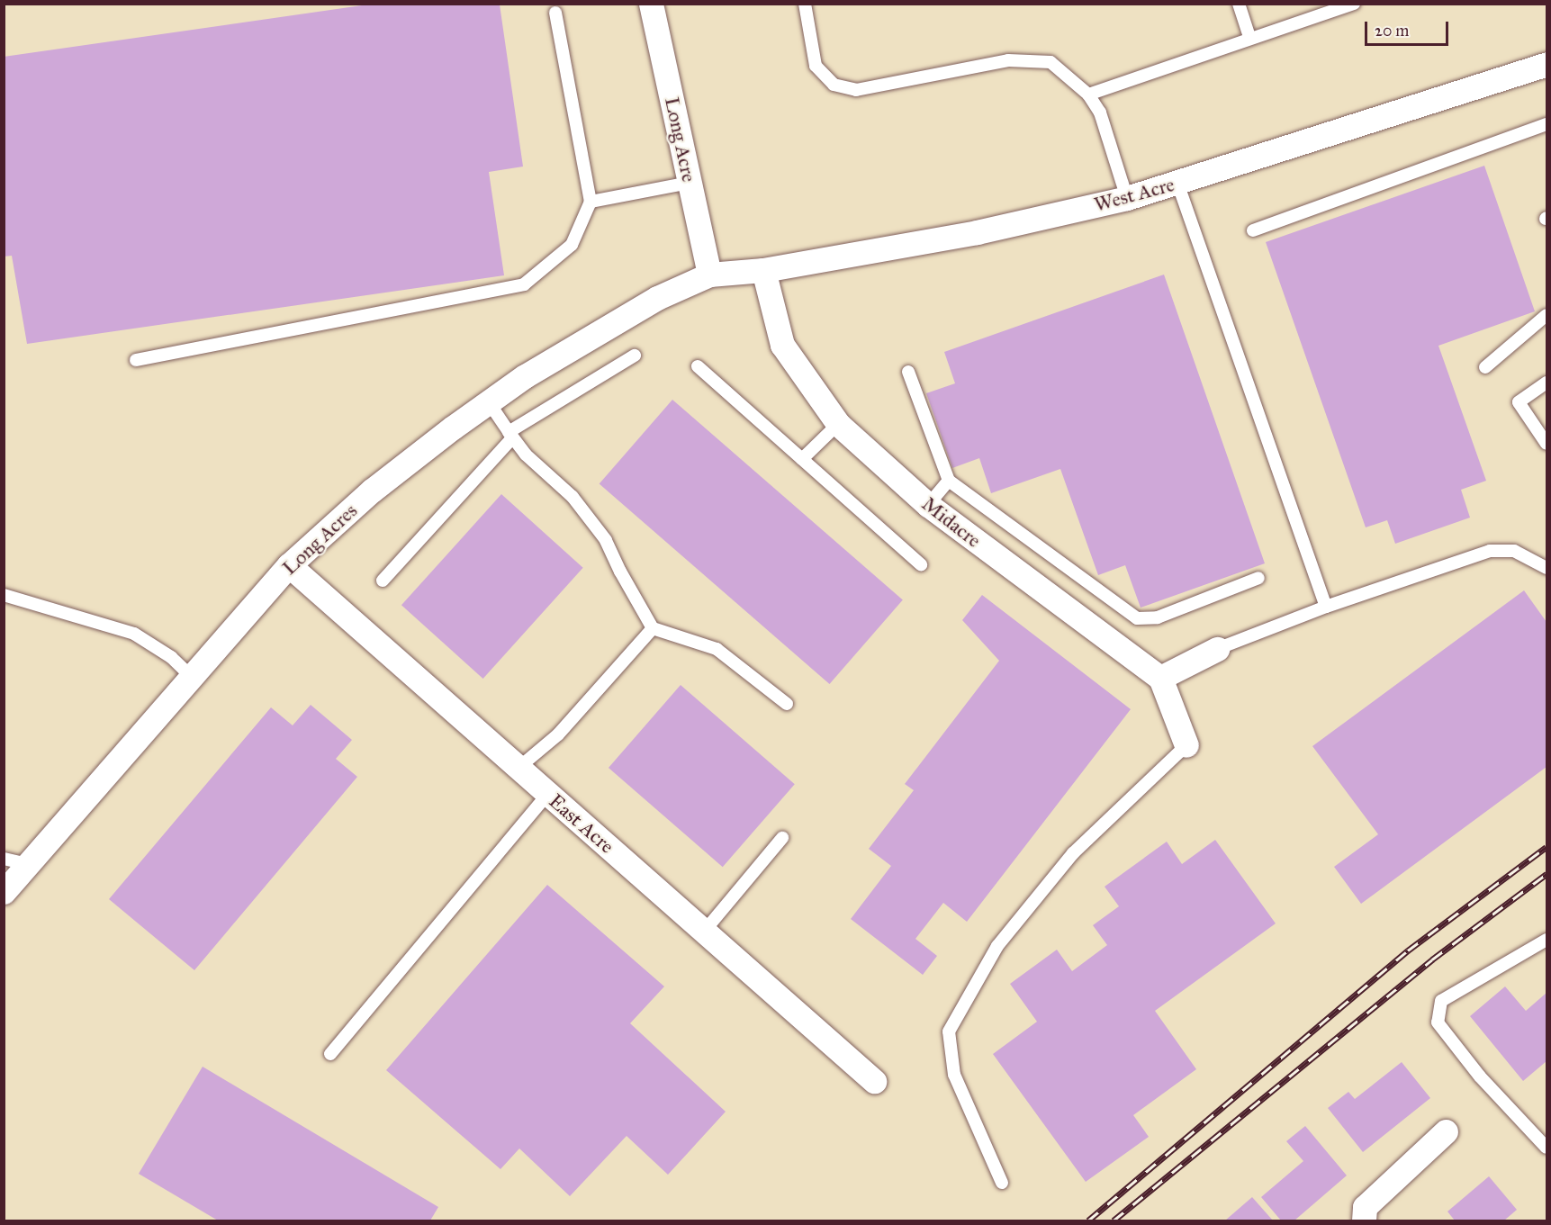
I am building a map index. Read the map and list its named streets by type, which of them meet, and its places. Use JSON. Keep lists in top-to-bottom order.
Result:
{
  "streets": {
    "street": [
      "Long Acre",
      "West Acre",
      "Midacre",
      "Long Acres",
      "East Acre"
    ]
  },
  "crossings": [
    ["Long Acre", "West Acre"],
    ["Long Acre", "Long Acres"],
    ["West Acre", "Midacre"],
    ["West Acre", "Long Acres"],
    ["Long Acres", "East Acre"]
  ],
  "scale_bar": "20 m"
}
